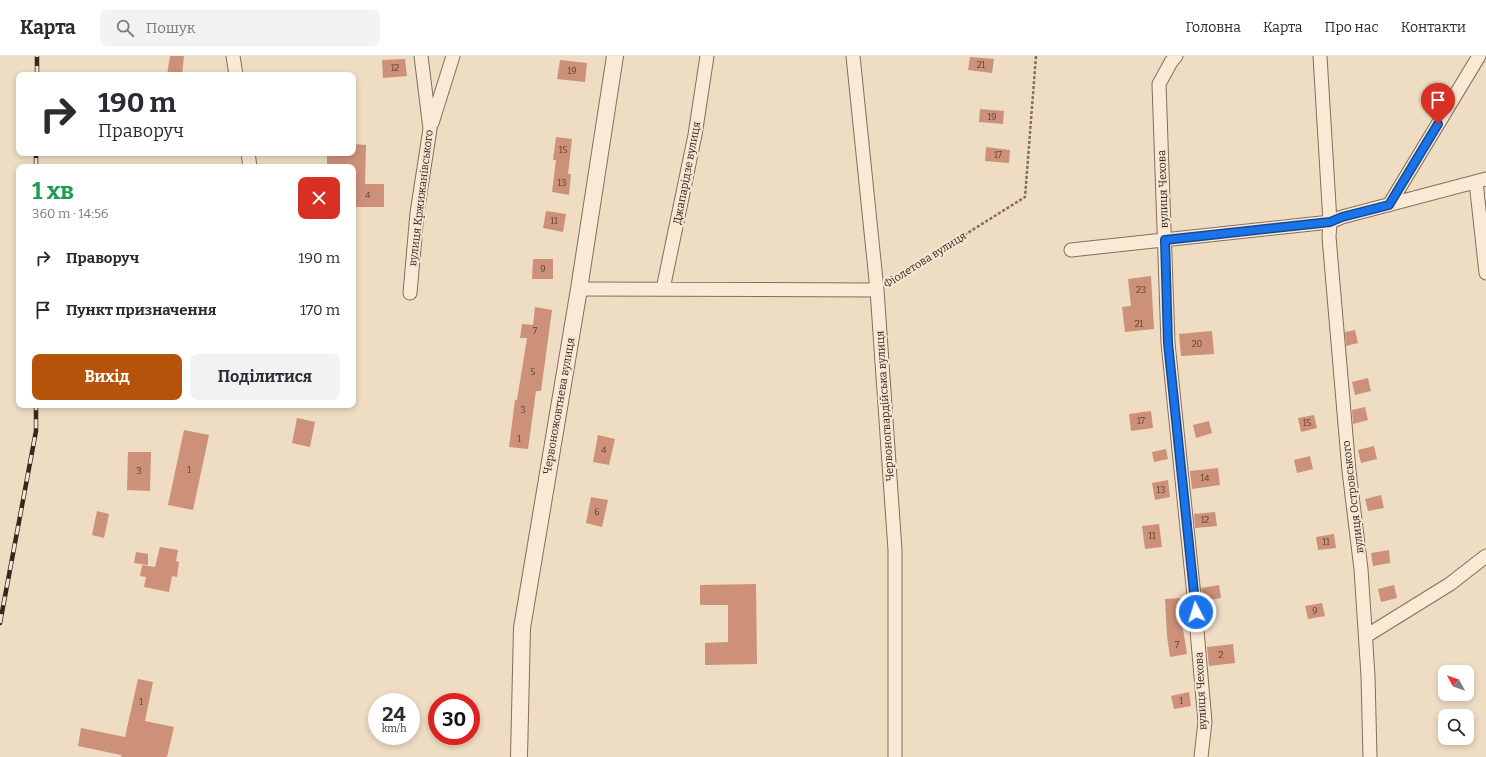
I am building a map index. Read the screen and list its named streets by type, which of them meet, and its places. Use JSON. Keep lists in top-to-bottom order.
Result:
{
  "streets": {
    "street": [
      "Джапарідзе вулиця",
      "вулиця Чехова",
      "вулиця Кржижанівського",
      "Фіолетова вулиця",
      "Червоножовтнева вулиця",
      "Червоногвардійська вулиця",
      "вулиця Островського"
    ]
  },
  "crossings": [
    ["Джапарідзе вулиця", "Фіолетова вулиця"],
    ["Фіолетова вулиця", "Червоножовтнева вулиця"],
    ["Фіолетова вулиця", "Червоногвардійська вулиця"]
  ],
  "house_numbers": [
    "21",
    "12",
    "19",
    "19",
    "15",
    "17",
    "13",
    "4",
    "11",
    "9",
    "23",
    "21",
    "7",
    "20",
    "5",
    "3",
    "17",
    "15",
    "1",
    "4",
    "1",
    "3",
    "14",
    "13",
    "6",
    "12",
    "11",
    "11",
    "9",
    "7",
    "2",
    "1",
    "1"
  ],
  "north": "top left",
  "page": {
    "header": "Карта",
    "search": "Пошук",
    "nav": [
      "Головна",
      "Карта",
      "Про нас",
      "Контакти"
    ],
    "turn": ["190 m", "Праворуч"],
    "heading": ["1 хв", "360 m · 14:56"],
    "list": [
      {
        "name": "Праворуч",
        "value": "190 m"
      },
      {
        "name": "Пункт призначення",
        "value": "170 m"
      }
    ],
    "buttons": ["Вихід", "Поділитися"],
    "speed": "24 km/h",
    "limit": "30"
  }
}
